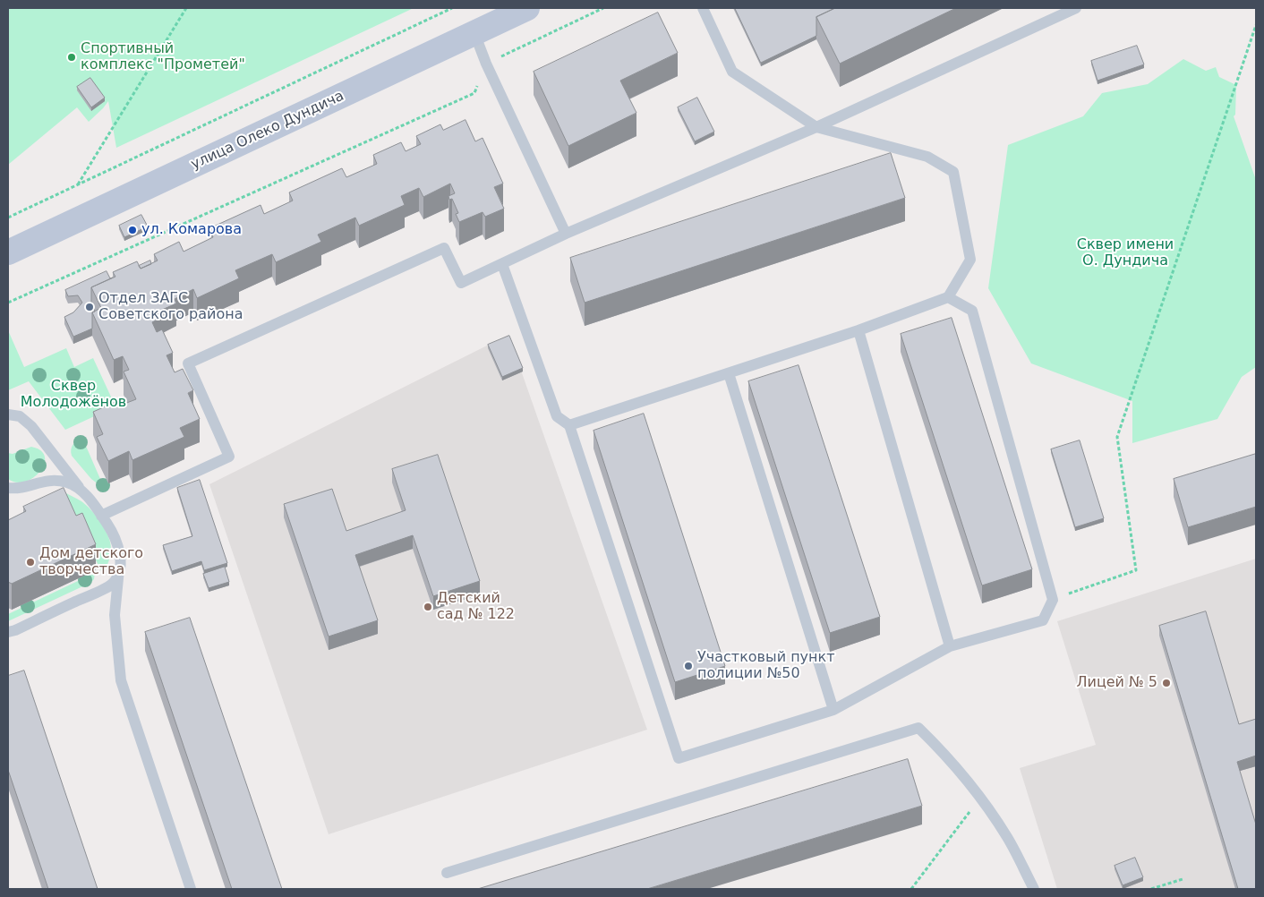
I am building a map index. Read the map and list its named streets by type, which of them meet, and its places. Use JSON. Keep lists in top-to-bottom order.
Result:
{
  "streets": {
    "street": ["улица Олеко Дундича"]
  },
  "parks": ["Сквер имени О. Дундича", "Сквер Молодожёнов"],
  "places": [
    "Спортивный комплекс \"Прометей\"",
    "ул. Комарова",
    "Отдел ЗАГС Советского района",
    "Дом детского творчества",
    "Детский сад № 122",
    "Участковый пункт полиции №50",
    "Лицей № 5"
  ]
}
